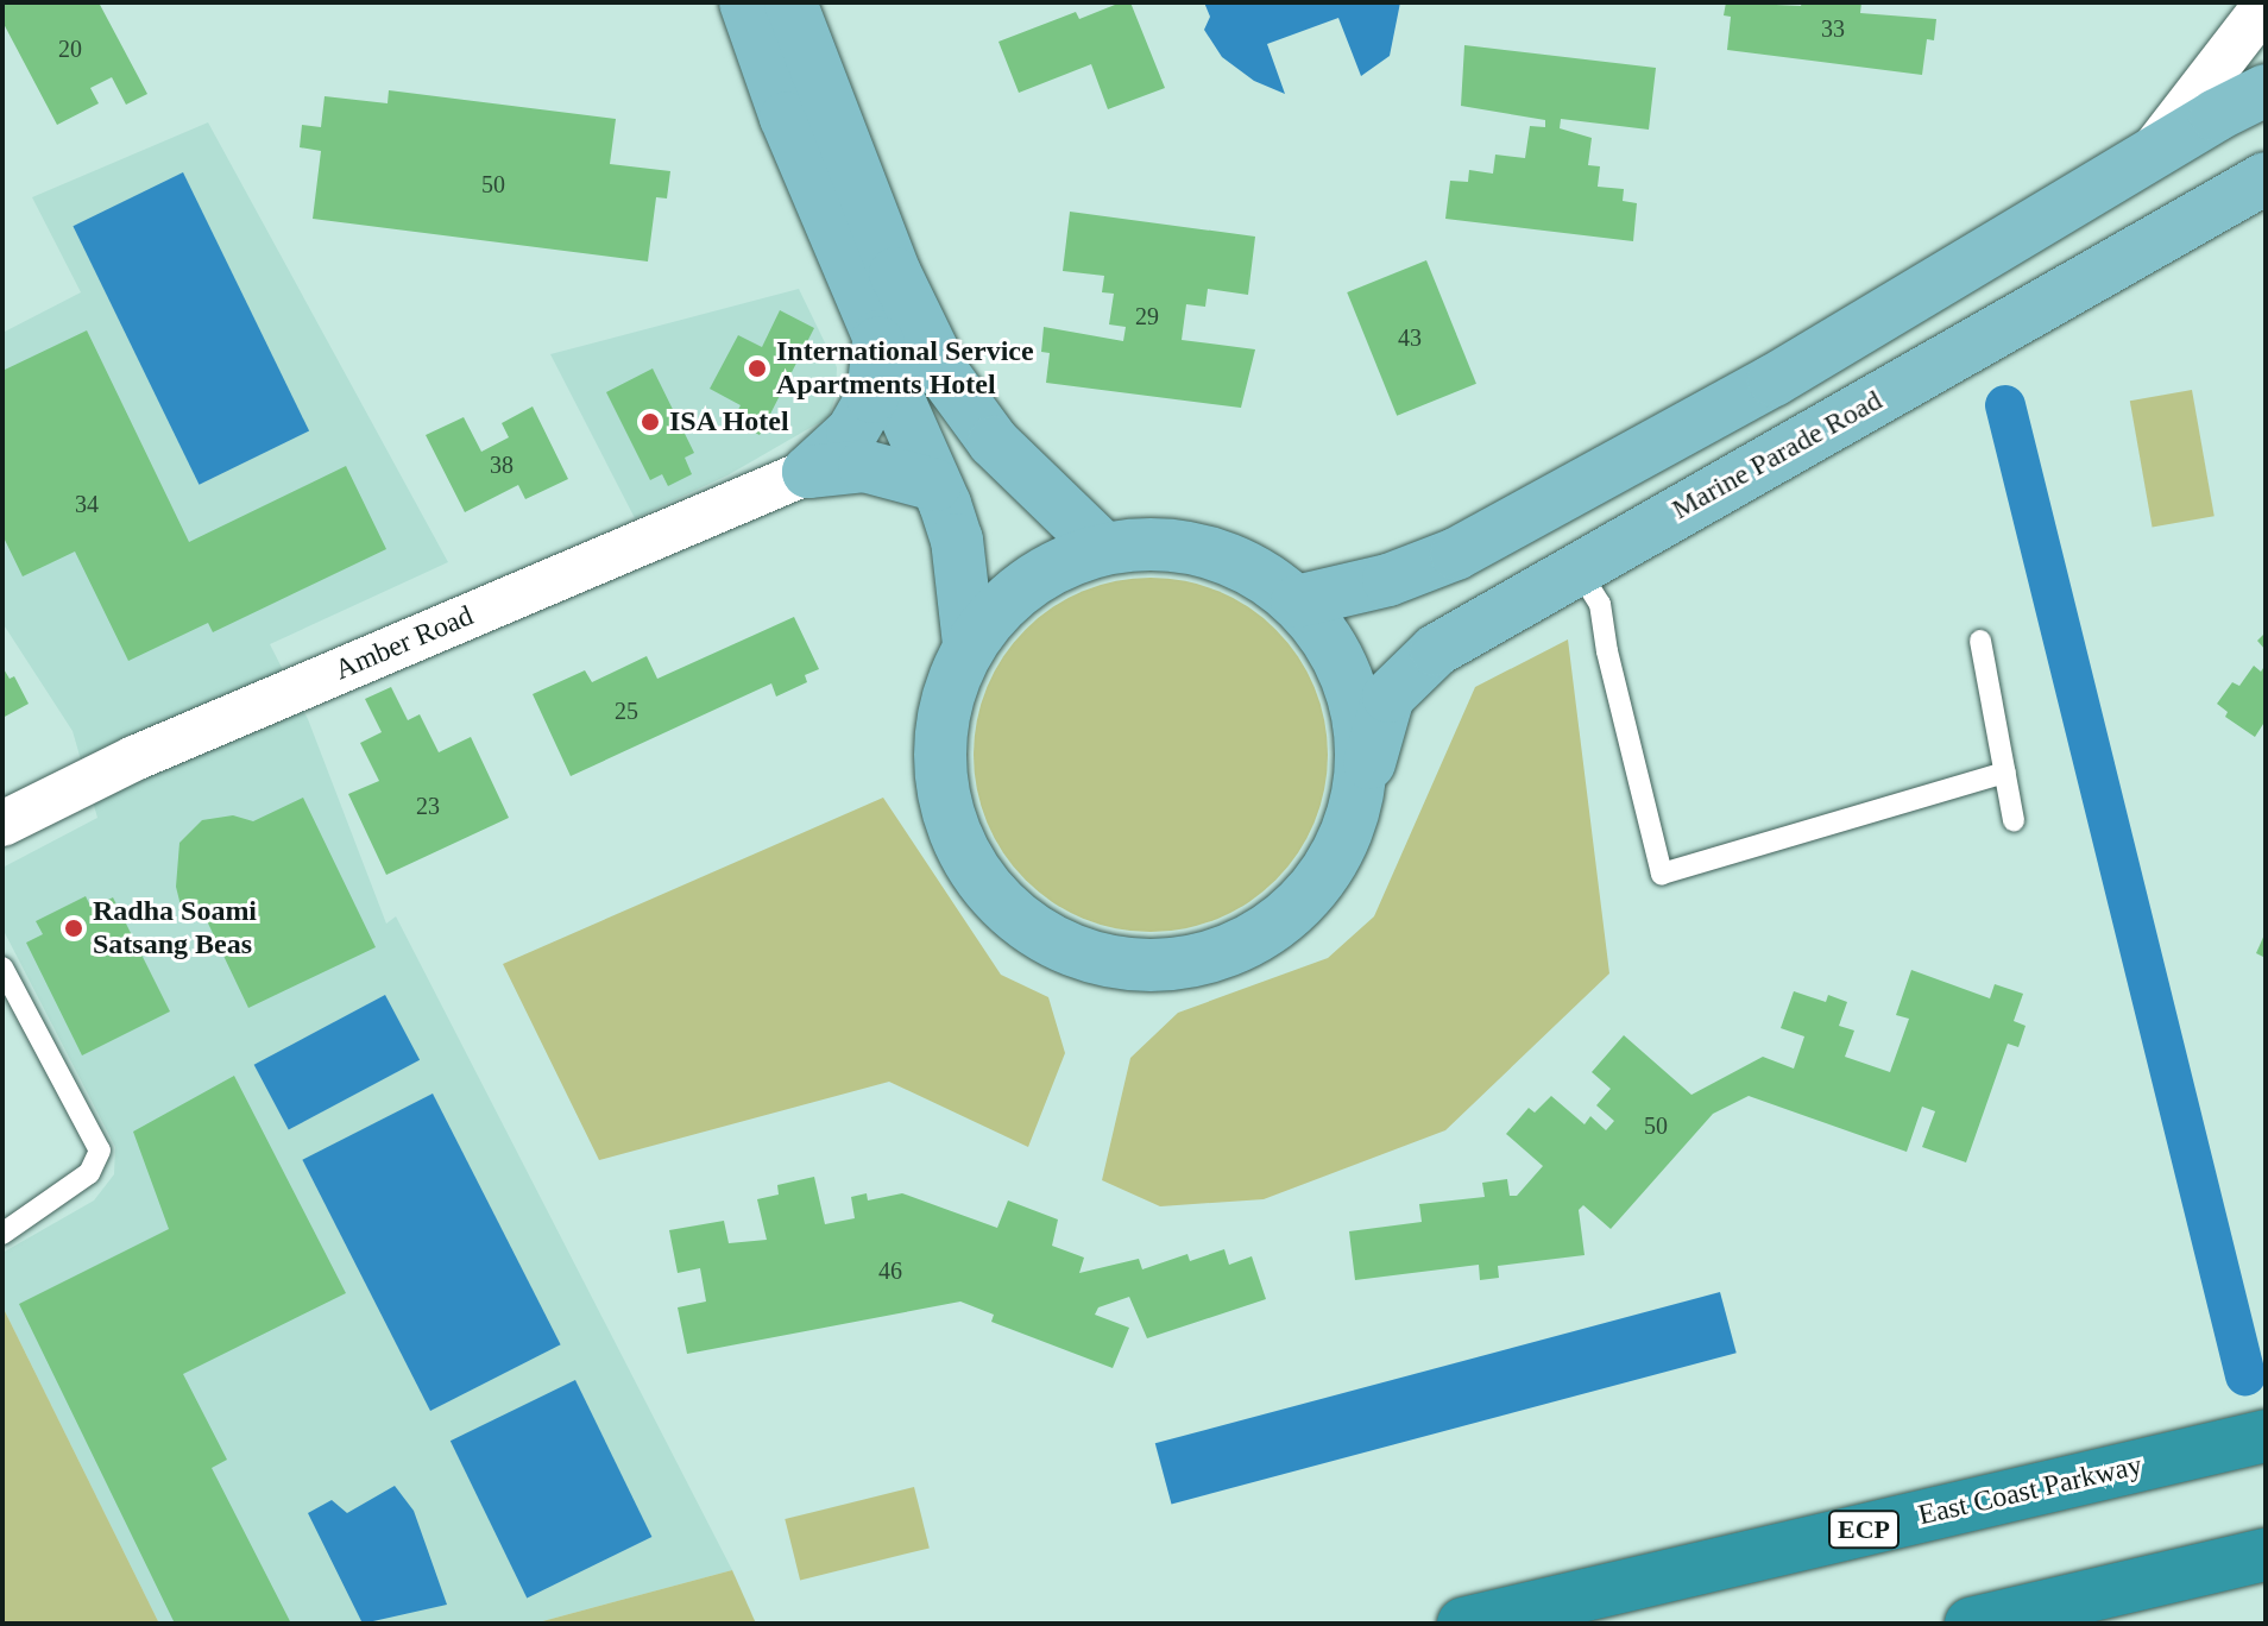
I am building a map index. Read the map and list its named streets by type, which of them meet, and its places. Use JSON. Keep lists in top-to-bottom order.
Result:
{
  "streets": {
    "highway": ["East Coast Parkway", "ECP"],
    "main road": ["Marine Parade Road"],
    "street": ["Amber Road"]
  },
  "places": ["International Service Apartments Hotel", "ISA Hotel", "Radha Soami Satsang Beas"],
  "house_numbers": [
    "33",
    "20",
    "50",
    "29",
    "43",
    "38",
    "34",
    "25",
    "23",
    "50",
    "46"
  ]
}
